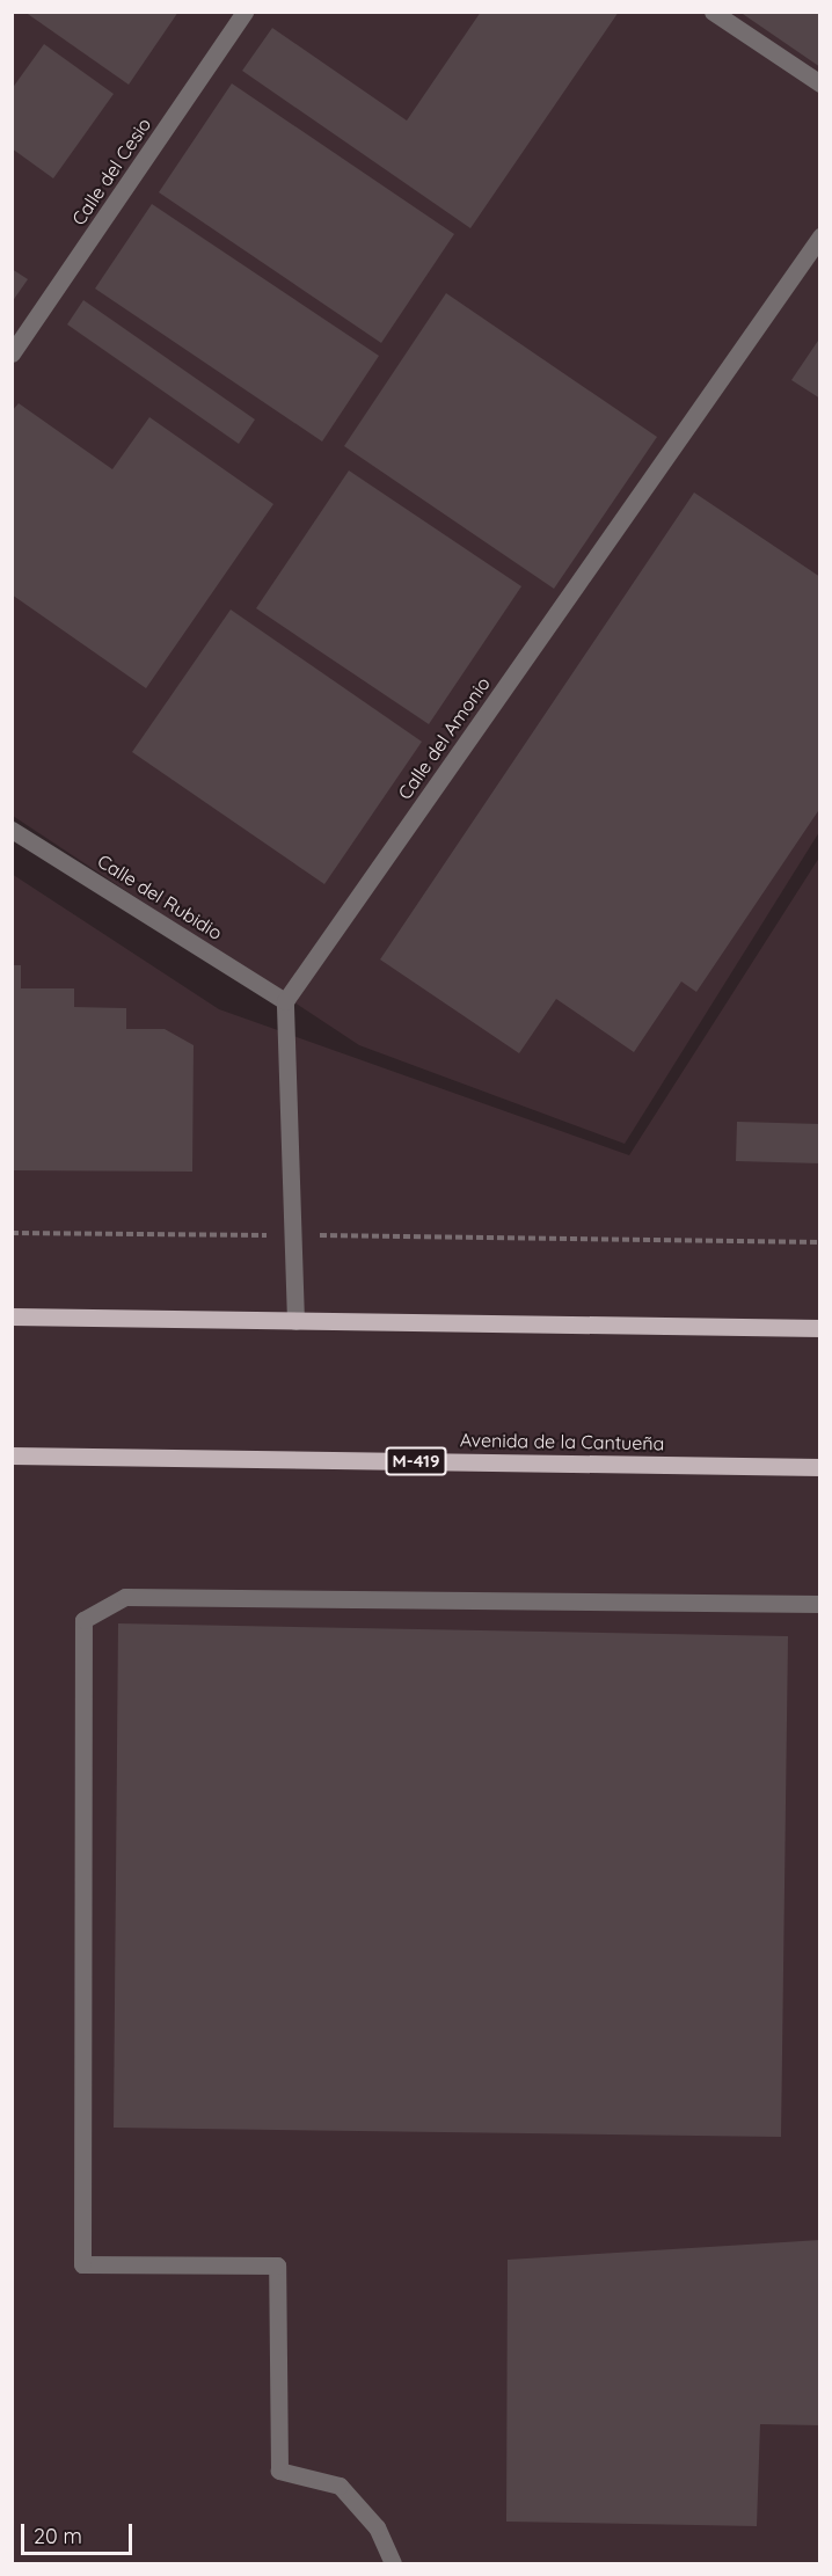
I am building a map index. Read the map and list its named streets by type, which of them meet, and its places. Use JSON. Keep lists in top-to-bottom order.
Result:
{
  "streets": {
    "main road": ["Avenida de la Cantueña", "M-419"],
    "street": ["Calle del Cesio", "Calle del Amonio", "Calle del Rubidio"]
  },
  "crossings": [
    ["Calle del Amonio", "Calle del Rubidio"]
  ],
  "scale_bar": "20 m"
}
